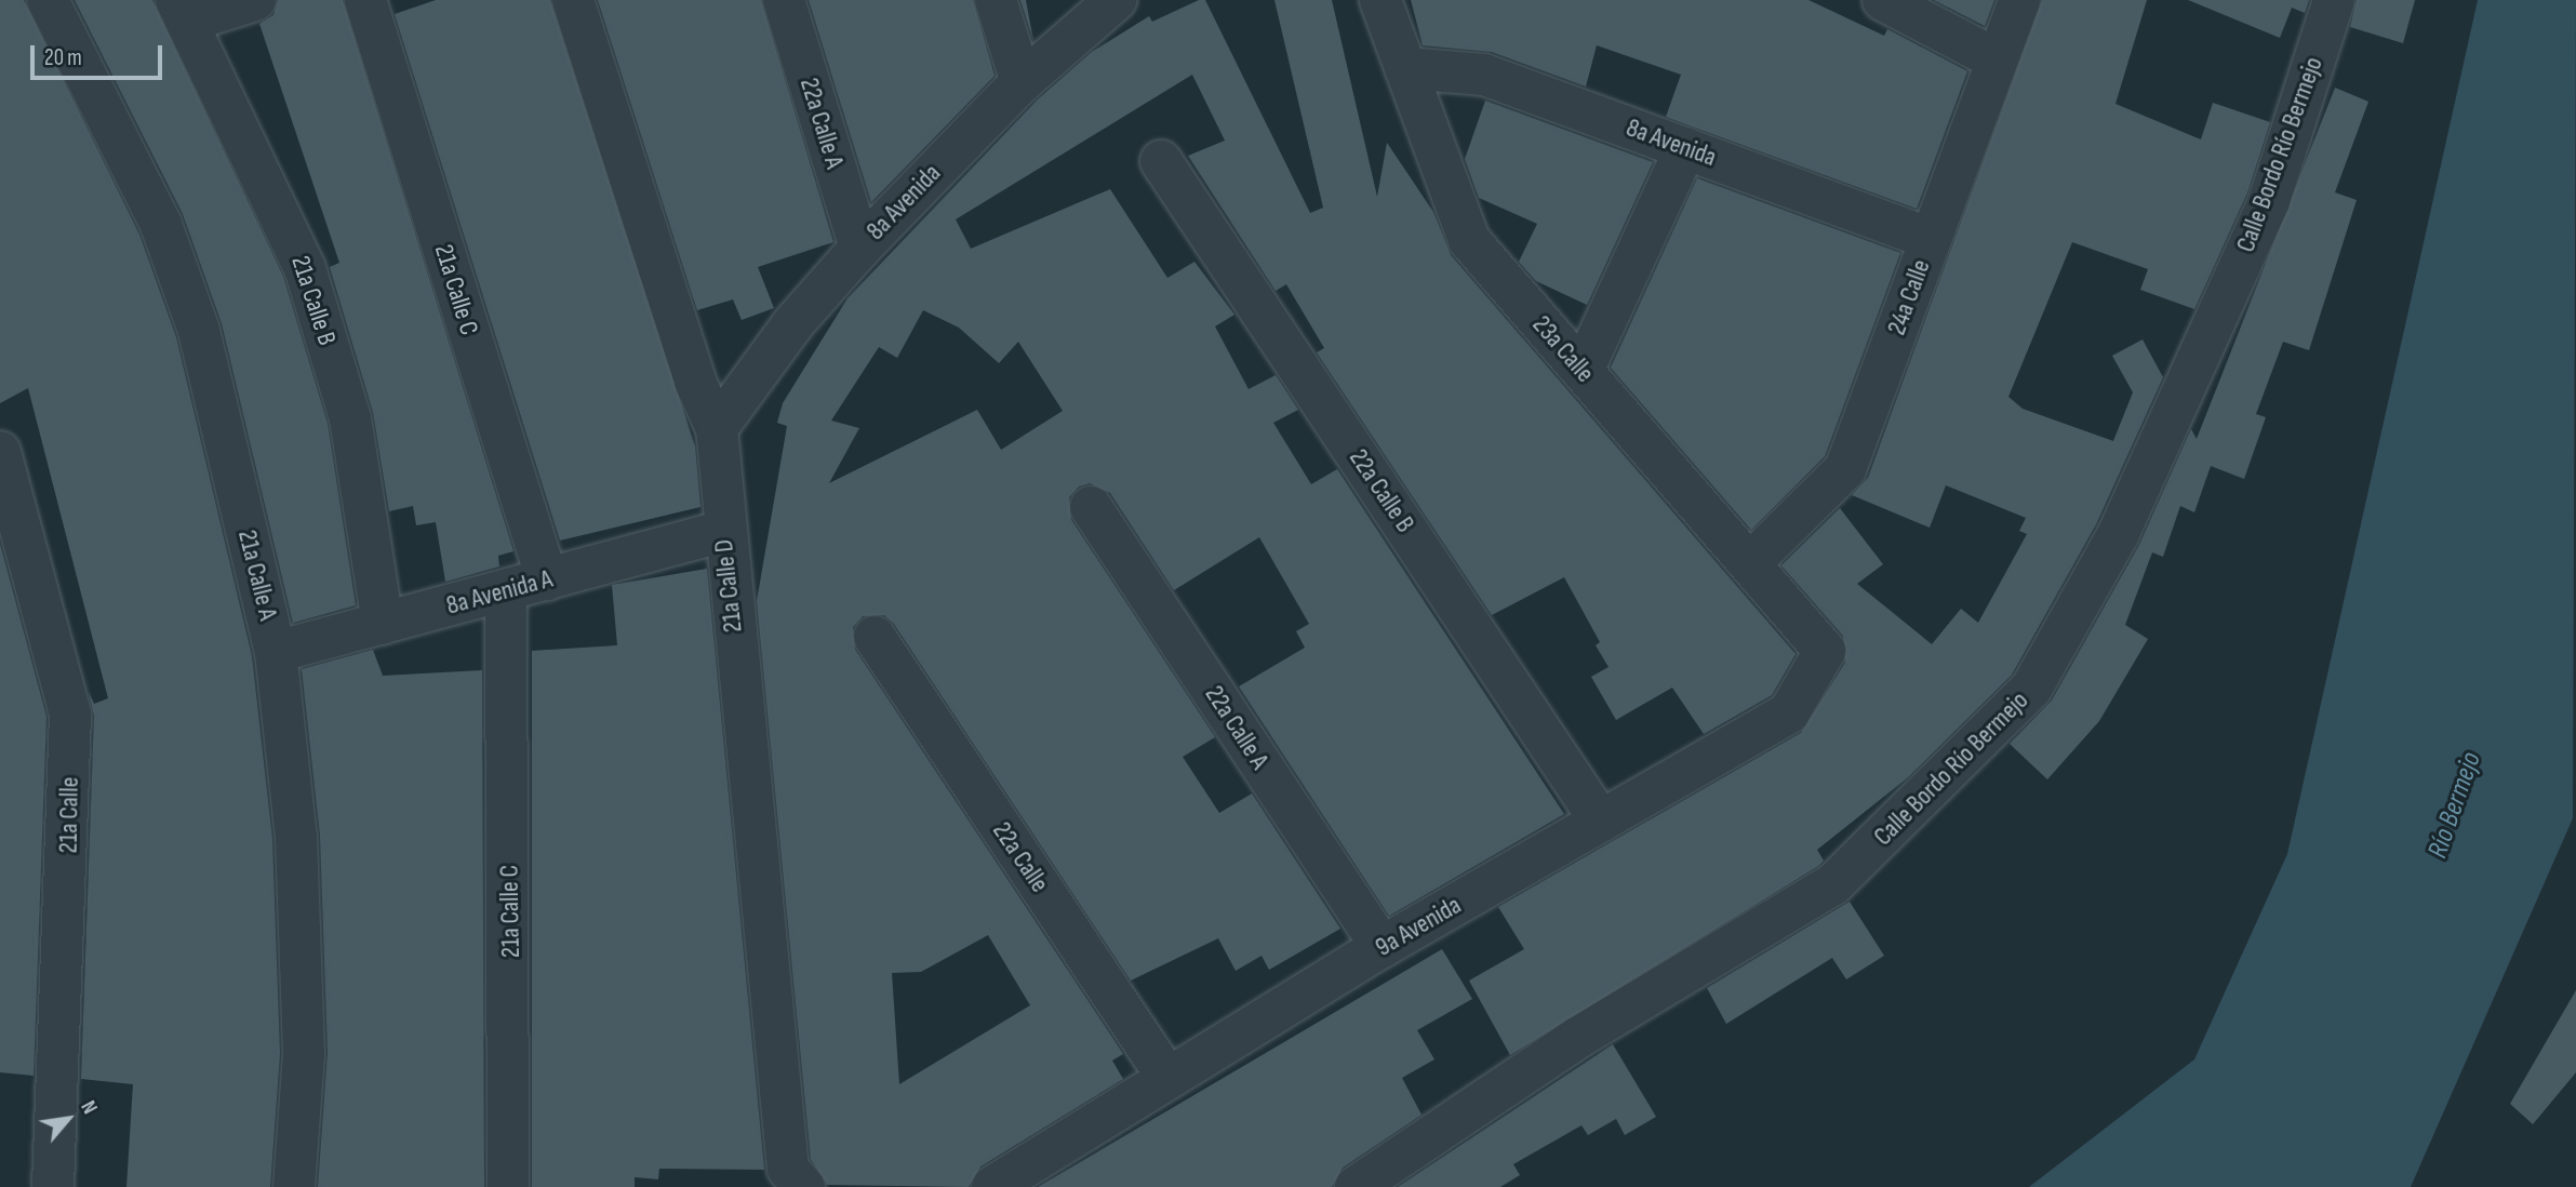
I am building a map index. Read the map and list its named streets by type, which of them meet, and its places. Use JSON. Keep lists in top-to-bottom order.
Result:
{
  "streets": {
    "street": [
      "22a Calle A",
      "8a Avenida",
      "Calle Bordo Río Bermejo",
      "21a Calle C",
      "24a Calle",
      "21a Calle B",
      "23a Calle",
      "22a Calle B",
      "21a Calle A",
      "21a Calle D",
      "8a Avenida A",
      "21a Calle",
      "22a Calle",
      "9a Avenida"
    ]
  },
  "crossings": [
    ["22a Calle A", "8a Avenida"],
    ["22a Calle A", "9a Avenida"],
    ["8a Avenida", "24a Calle"],
    ["8a Avenida", "23a Calle"],
    ["8a Avenida", "21a Calle D"],
    ["21a Calle C", "8a Avenida A"],
    ["24a Calle", "23a Calle"],
    ["21a Calle B", "8a Avenida A"],
    ["23a Calle", "9a Avenida"],
    ["22a Calle B", "9a Avenida"],
    ["21a Calle A", "8a Avenida A"],
    ["21a Calle D", "8a Avenida A"],
    ["22a Calle", "9a Avenida"]
  ],
  "water": ["Río Bermejo"],
  "scale_bar": "20 m",
  "north": "top right"
}
